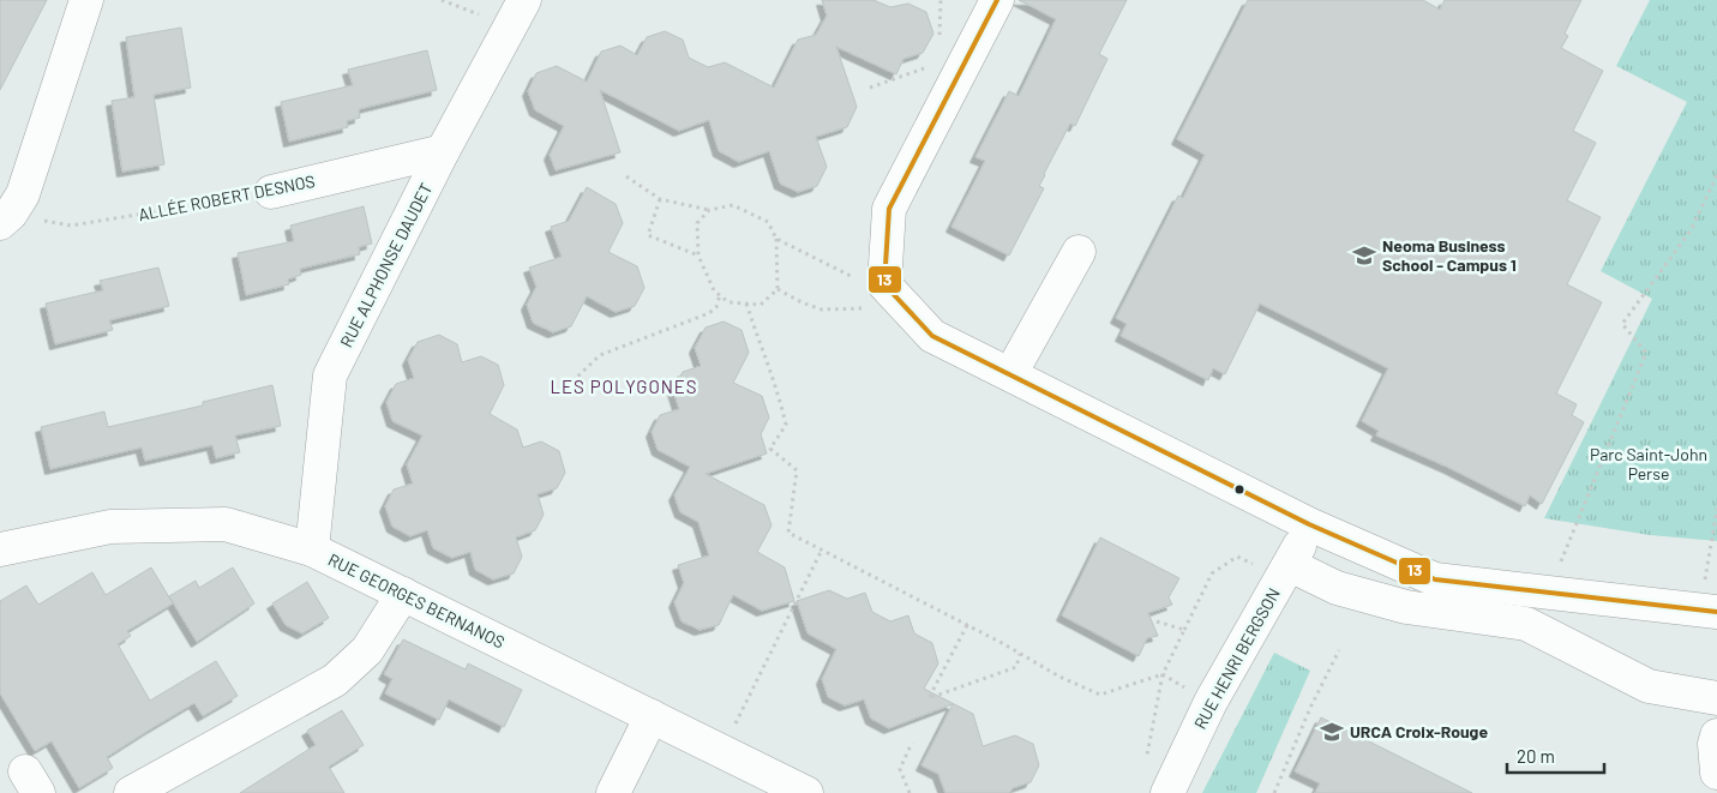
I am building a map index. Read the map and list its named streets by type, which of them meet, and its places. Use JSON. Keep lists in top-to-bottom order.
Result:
{
  "streets": {
    "street": [
      "ALLÉE ROBERT DESNOS",
      "RUE ALPHONSE DAUDET",
      "RUE GEORGES BERNANOS",
      "RUE HENRI BERGSON"
    ]
  },
  "crossings": [
    ["ALLÉE ROBERT DESNOS", "RUE ALPHONSE DAUDET"],
    ["RUE ALPHONSE DAUDET", "RUE GEORGES BERNANOS"]
  ],
  "districts": ["LES POLYGONES"],
  "parks": ["Parc Saint-John Perse"],
  "places": {
    "school or university": ["Neoma Business School - Campus 1", "URCA Croix-Rouge"]
  },
  "lines": ["transit line 13"],
  "scale_bar": "20 m"
}
